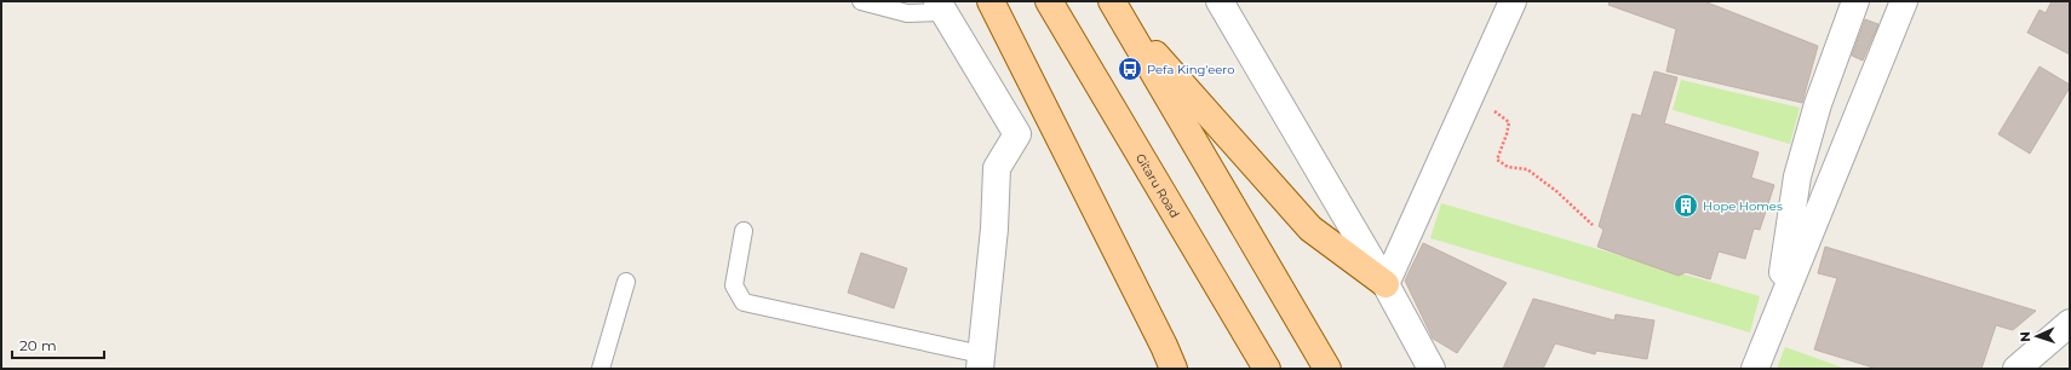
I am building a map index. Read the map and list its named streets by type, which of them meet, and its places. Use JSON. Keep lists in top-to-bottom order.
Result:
{
  "streets": {
    "main road": ["Gitaru Road"]
  },
  "places": {
    "bus stop": ["Pefa King'eero"],
    "building": ["Hope Homes"]
  },
  "scale_bar": "20 m",
  "north": "left"
}
